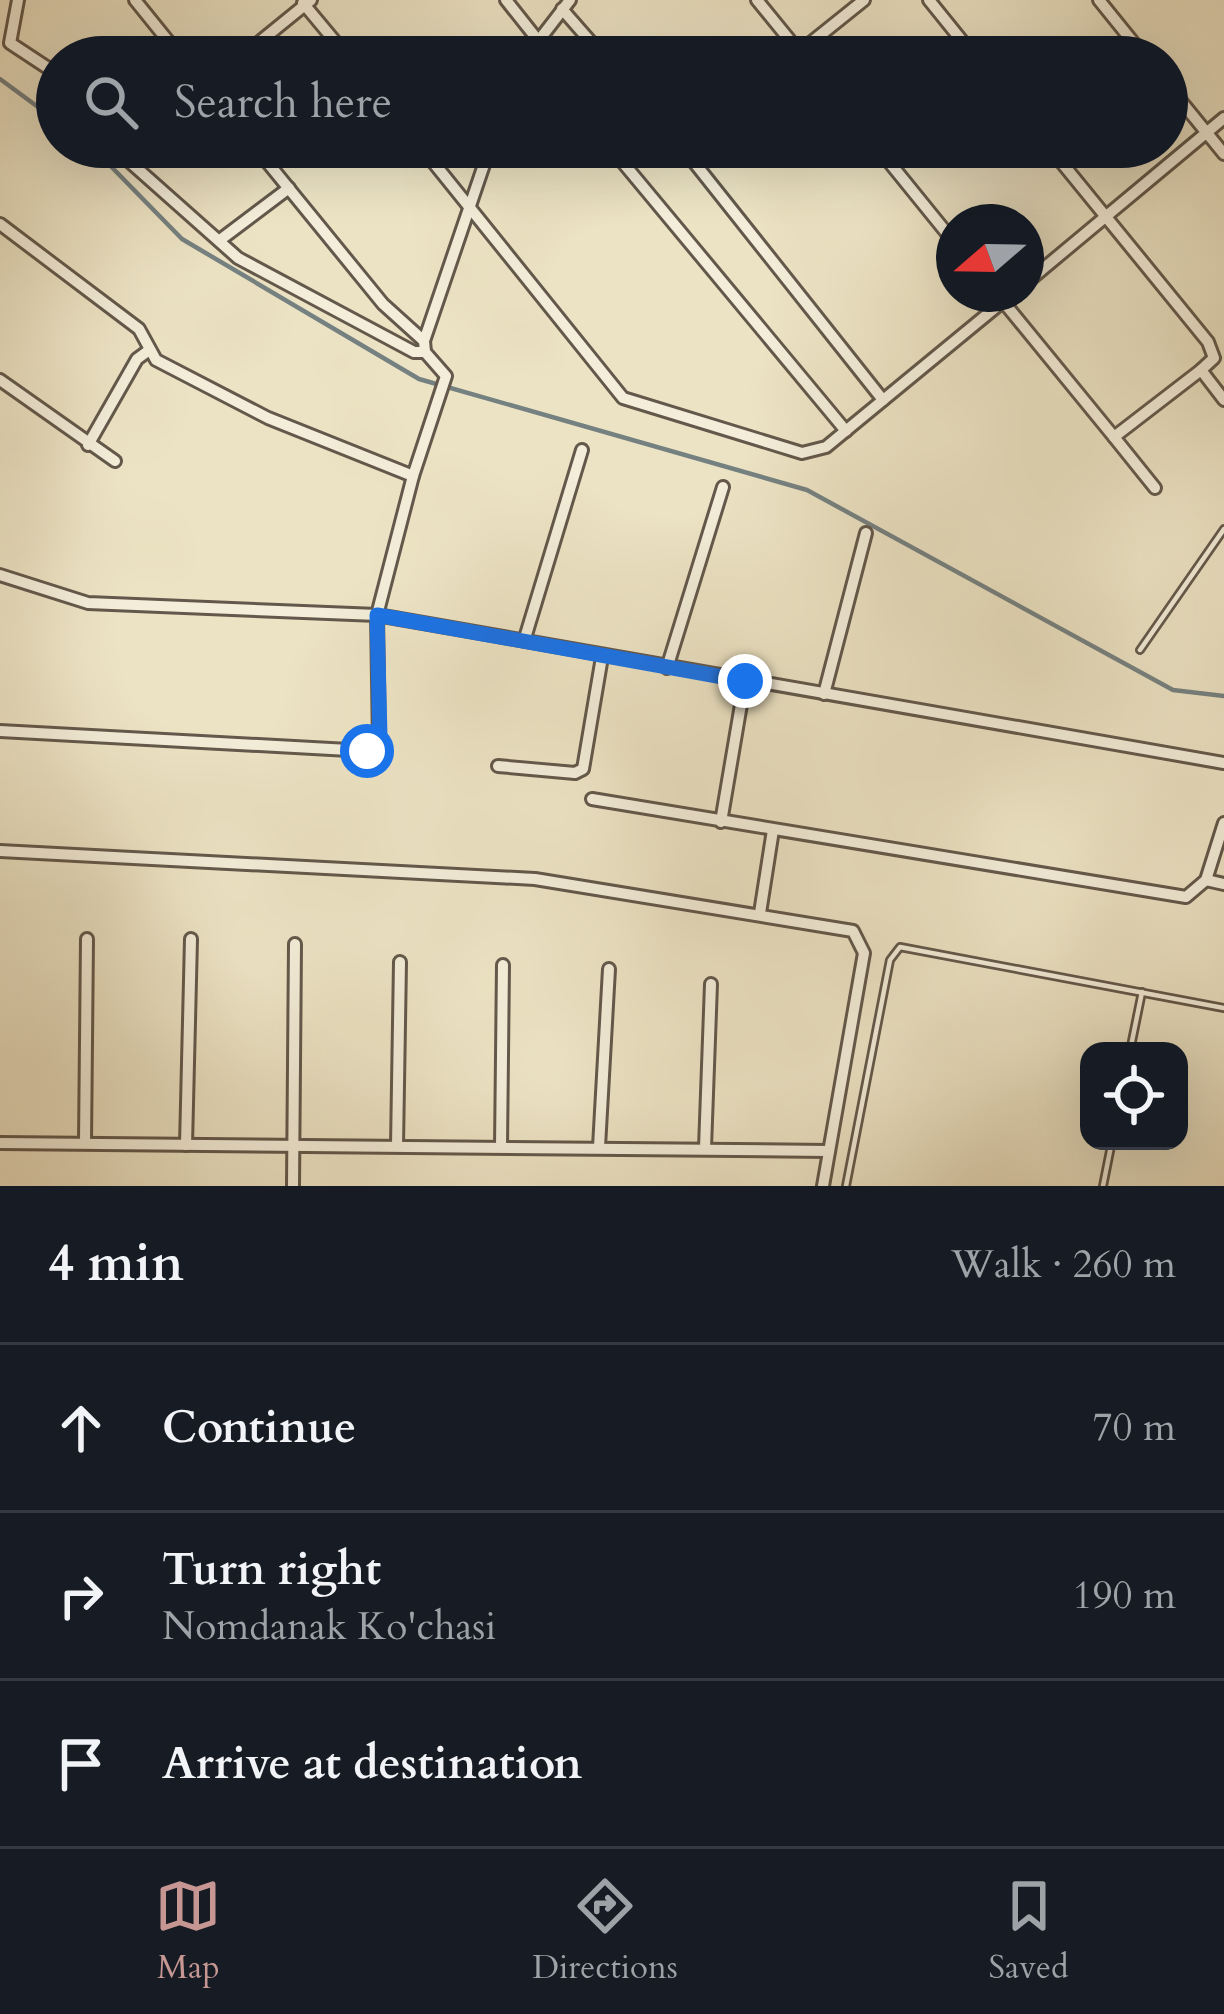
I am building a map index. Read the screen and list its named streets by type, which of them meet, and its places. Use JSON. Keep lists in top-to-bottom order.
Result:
{
  "north": "left",
  "page": {
    "search": "Search here",
    "heading": ["4 min", "Walk · 260 m"],
    "list": [
      ["Continue", "70 m"],
      ["Turn right", "Nomdanak Ko'chasi", "190 m"],
      "Arrive at destination"
    ],
    "nav": ["Map", "Directions", "Saved"]
  }
}
